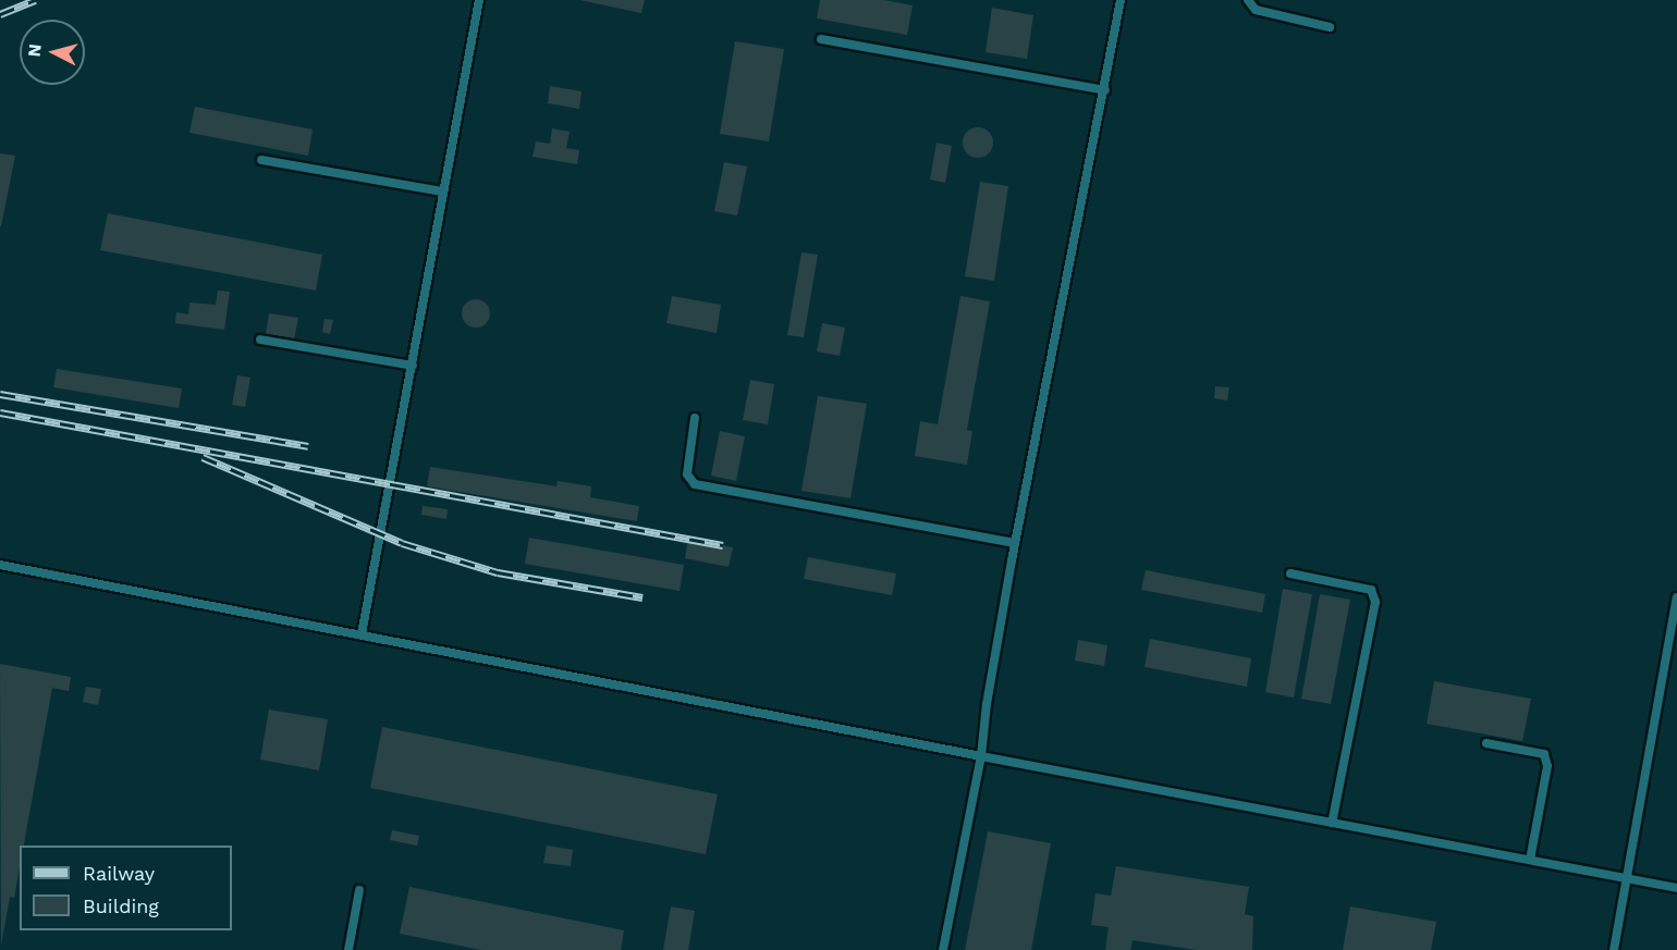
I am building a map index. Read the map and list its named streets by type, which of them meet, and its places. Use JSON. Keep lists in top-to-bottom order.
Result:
{
  "legend": ["Railway", "Building"],
  "north": "left"
}
